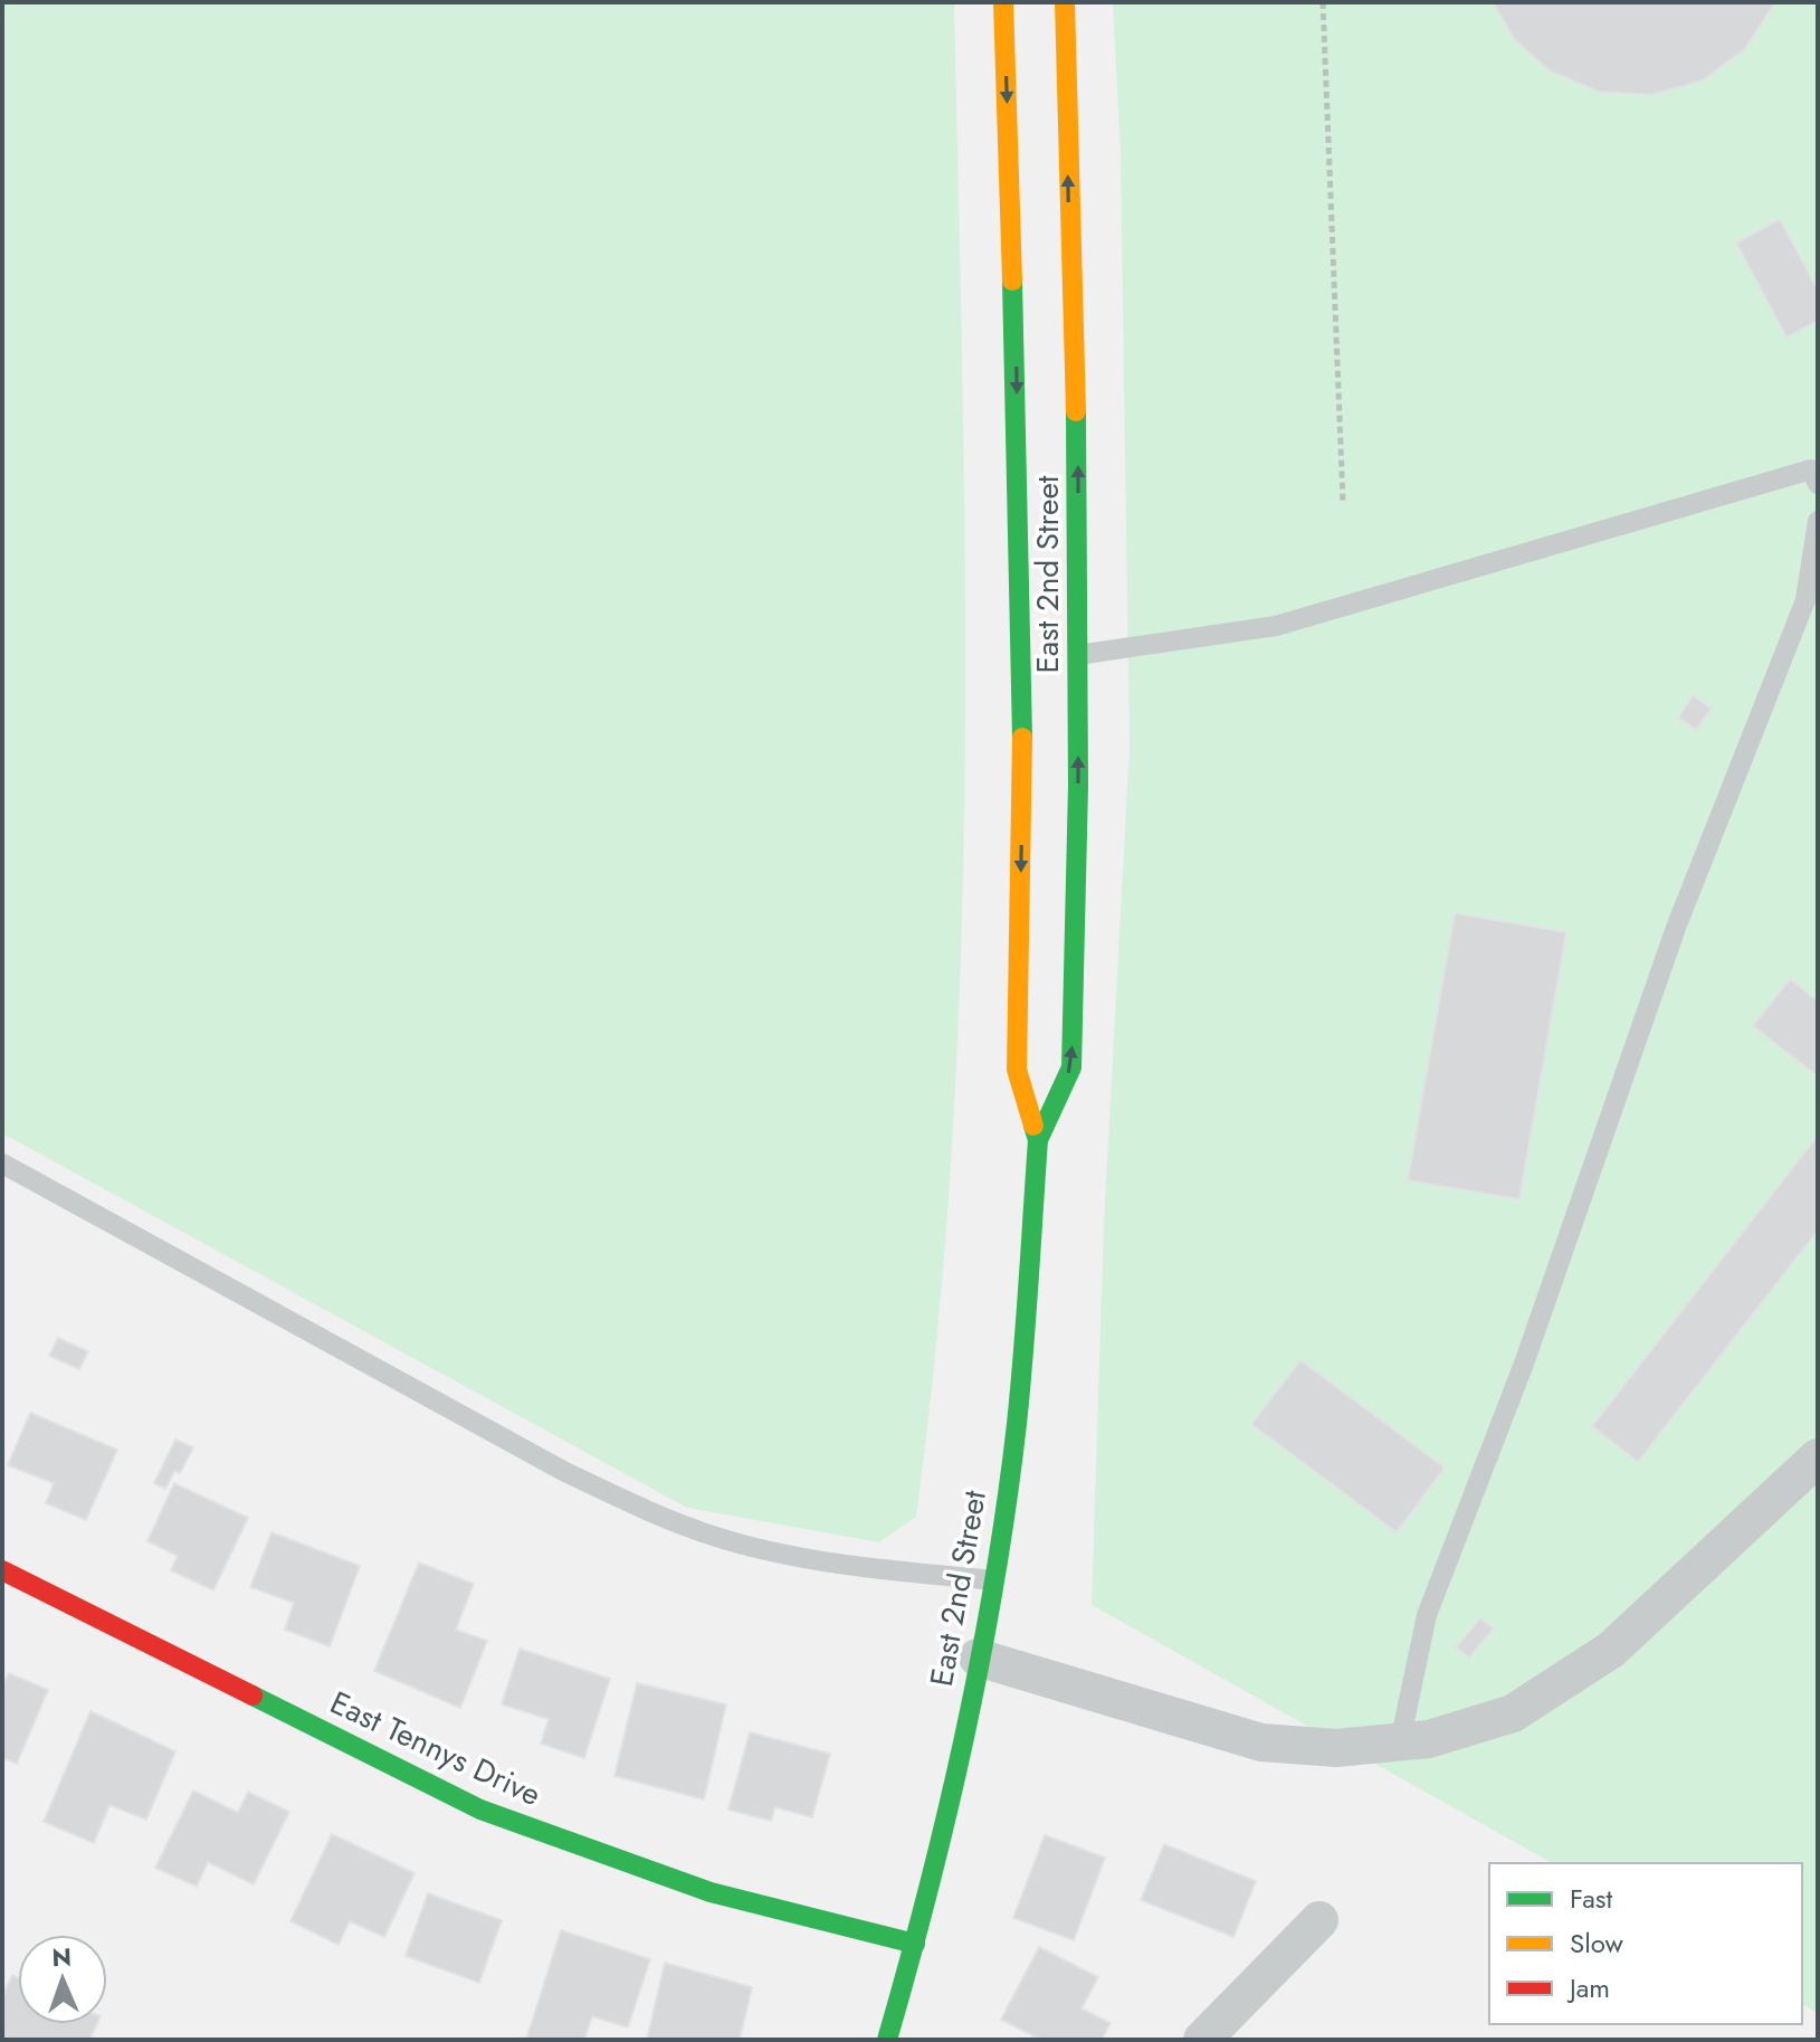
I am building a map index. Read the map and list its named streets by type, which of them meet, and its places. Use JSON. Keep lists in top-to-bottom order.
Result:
{
  "streets": {
    "main road": ["East 2nd Street", "East Tennys Drive"]
  },
  "crossings": [
    ["East 2nd Street", "East Tennys Drive"]
  ],
  "legend": ["Fast", "Slow", "Jam"],
  "north": "top"
}
